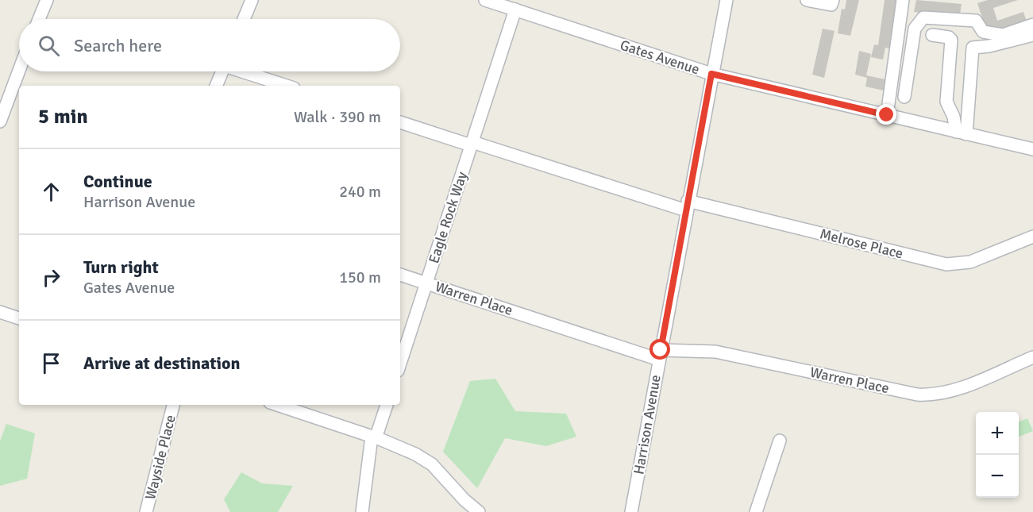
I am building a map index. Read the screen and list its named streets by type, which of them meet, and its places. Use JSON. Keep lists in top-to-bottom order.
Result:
{
  "streets": {
    "street": [
      "Gates Avenue",
      "Eagle Rock Way",
      "Melrose Place",
      "Warren Place",
      "Harrison Avenue",
      "Wayside Place"
    ]
  },
  "crossings": [
    ["Gates Avenue", "Eagle Rock Way"],
    ["Gates Avenue", "Harrison Avenue"],
    ["Eagle Rock Way", "Melrose Place"],
    ["Eagle Rock Way", "Warren Place"],
    ["Melrose Place", "Harrison Avenue"],
    ["Warren Place", "Harrison Avenue"]
  ],
  "page": {
    "search": "Search here",
    "heading": ["5 min", "Walk · 390 m"],
    "list": [
      ["Continue", "Harrison Avenue", "240 m"],
      ["Turn right", "Gates Avenue", "150 m"],
      "Arrive at destination"
    ],
    "map_buttons": ["+", "−"]
  }
}
